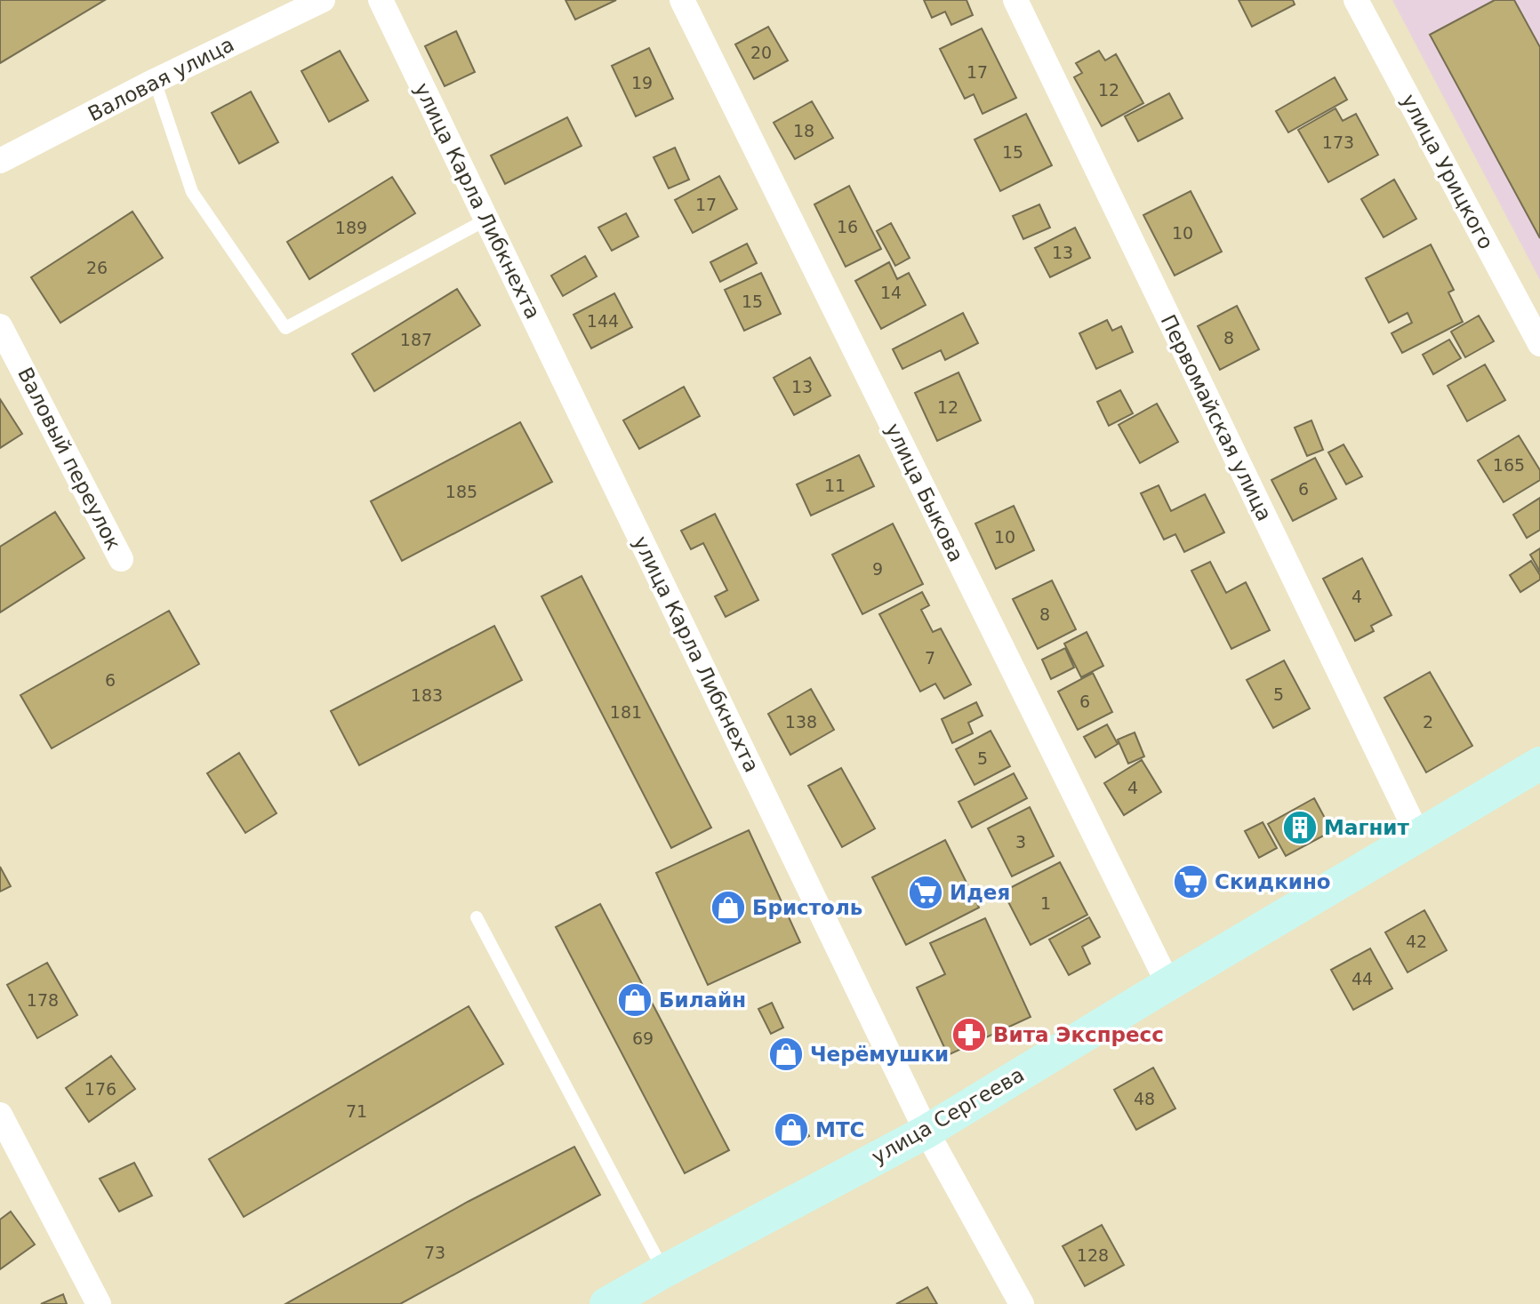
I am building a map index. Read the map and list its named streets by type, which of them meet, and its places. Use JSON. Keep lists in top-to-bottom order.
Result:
{
  "streets": {
    "main road": ["улица Сергеева"],
    "street": [
      "Валовая улица",
      "улица Урицкого",
      "улица Карла Либкнехта",
      "Первомайская улица",
      "Валовый переулок",
      "улица Быкова"
    ]
  },
  "crossings": [
    ["улица Карла Либкнехта", "улица Сергеева"],
    ["Первомайская улица", "улица Сергеева"],
    ["улица Быкова", "улица Сергеева"]
  ],
  "places": {
    "building": ["Магнит"],
    "supermarket": ["Скидкино", "Идея"],
    "shop": [
      "Бристоль",
      "Билайн",
      "Черёмушки",
      "МТС"
    ],
    "pharmacy": ["Вита Экспресс"]
  },
  "house_numbers": [
    "20",
    "17",
    "19",
    "12",
    "18",
    "173",
    "15",
    "17",
    "16",
    "189",
    "10",
    "13",
    "26",
    "14",
    "15",
    "144",
    "8",
    "187",
    "13",
    "12",
    "165",
    "11",
    "6",
    "185",
    "10",
    "9",
    "4",
    "8",
    "7",
    "6",
    "5",
    "183",
    "6",
    "181",
    "138",
    "2",
    "5",
    "4",
    "3",
    "1",
    "42",
    "44",
    "178",
    "69",
    "176",
    "48",
    "71",
    "73",
    "128"
  ]
}
